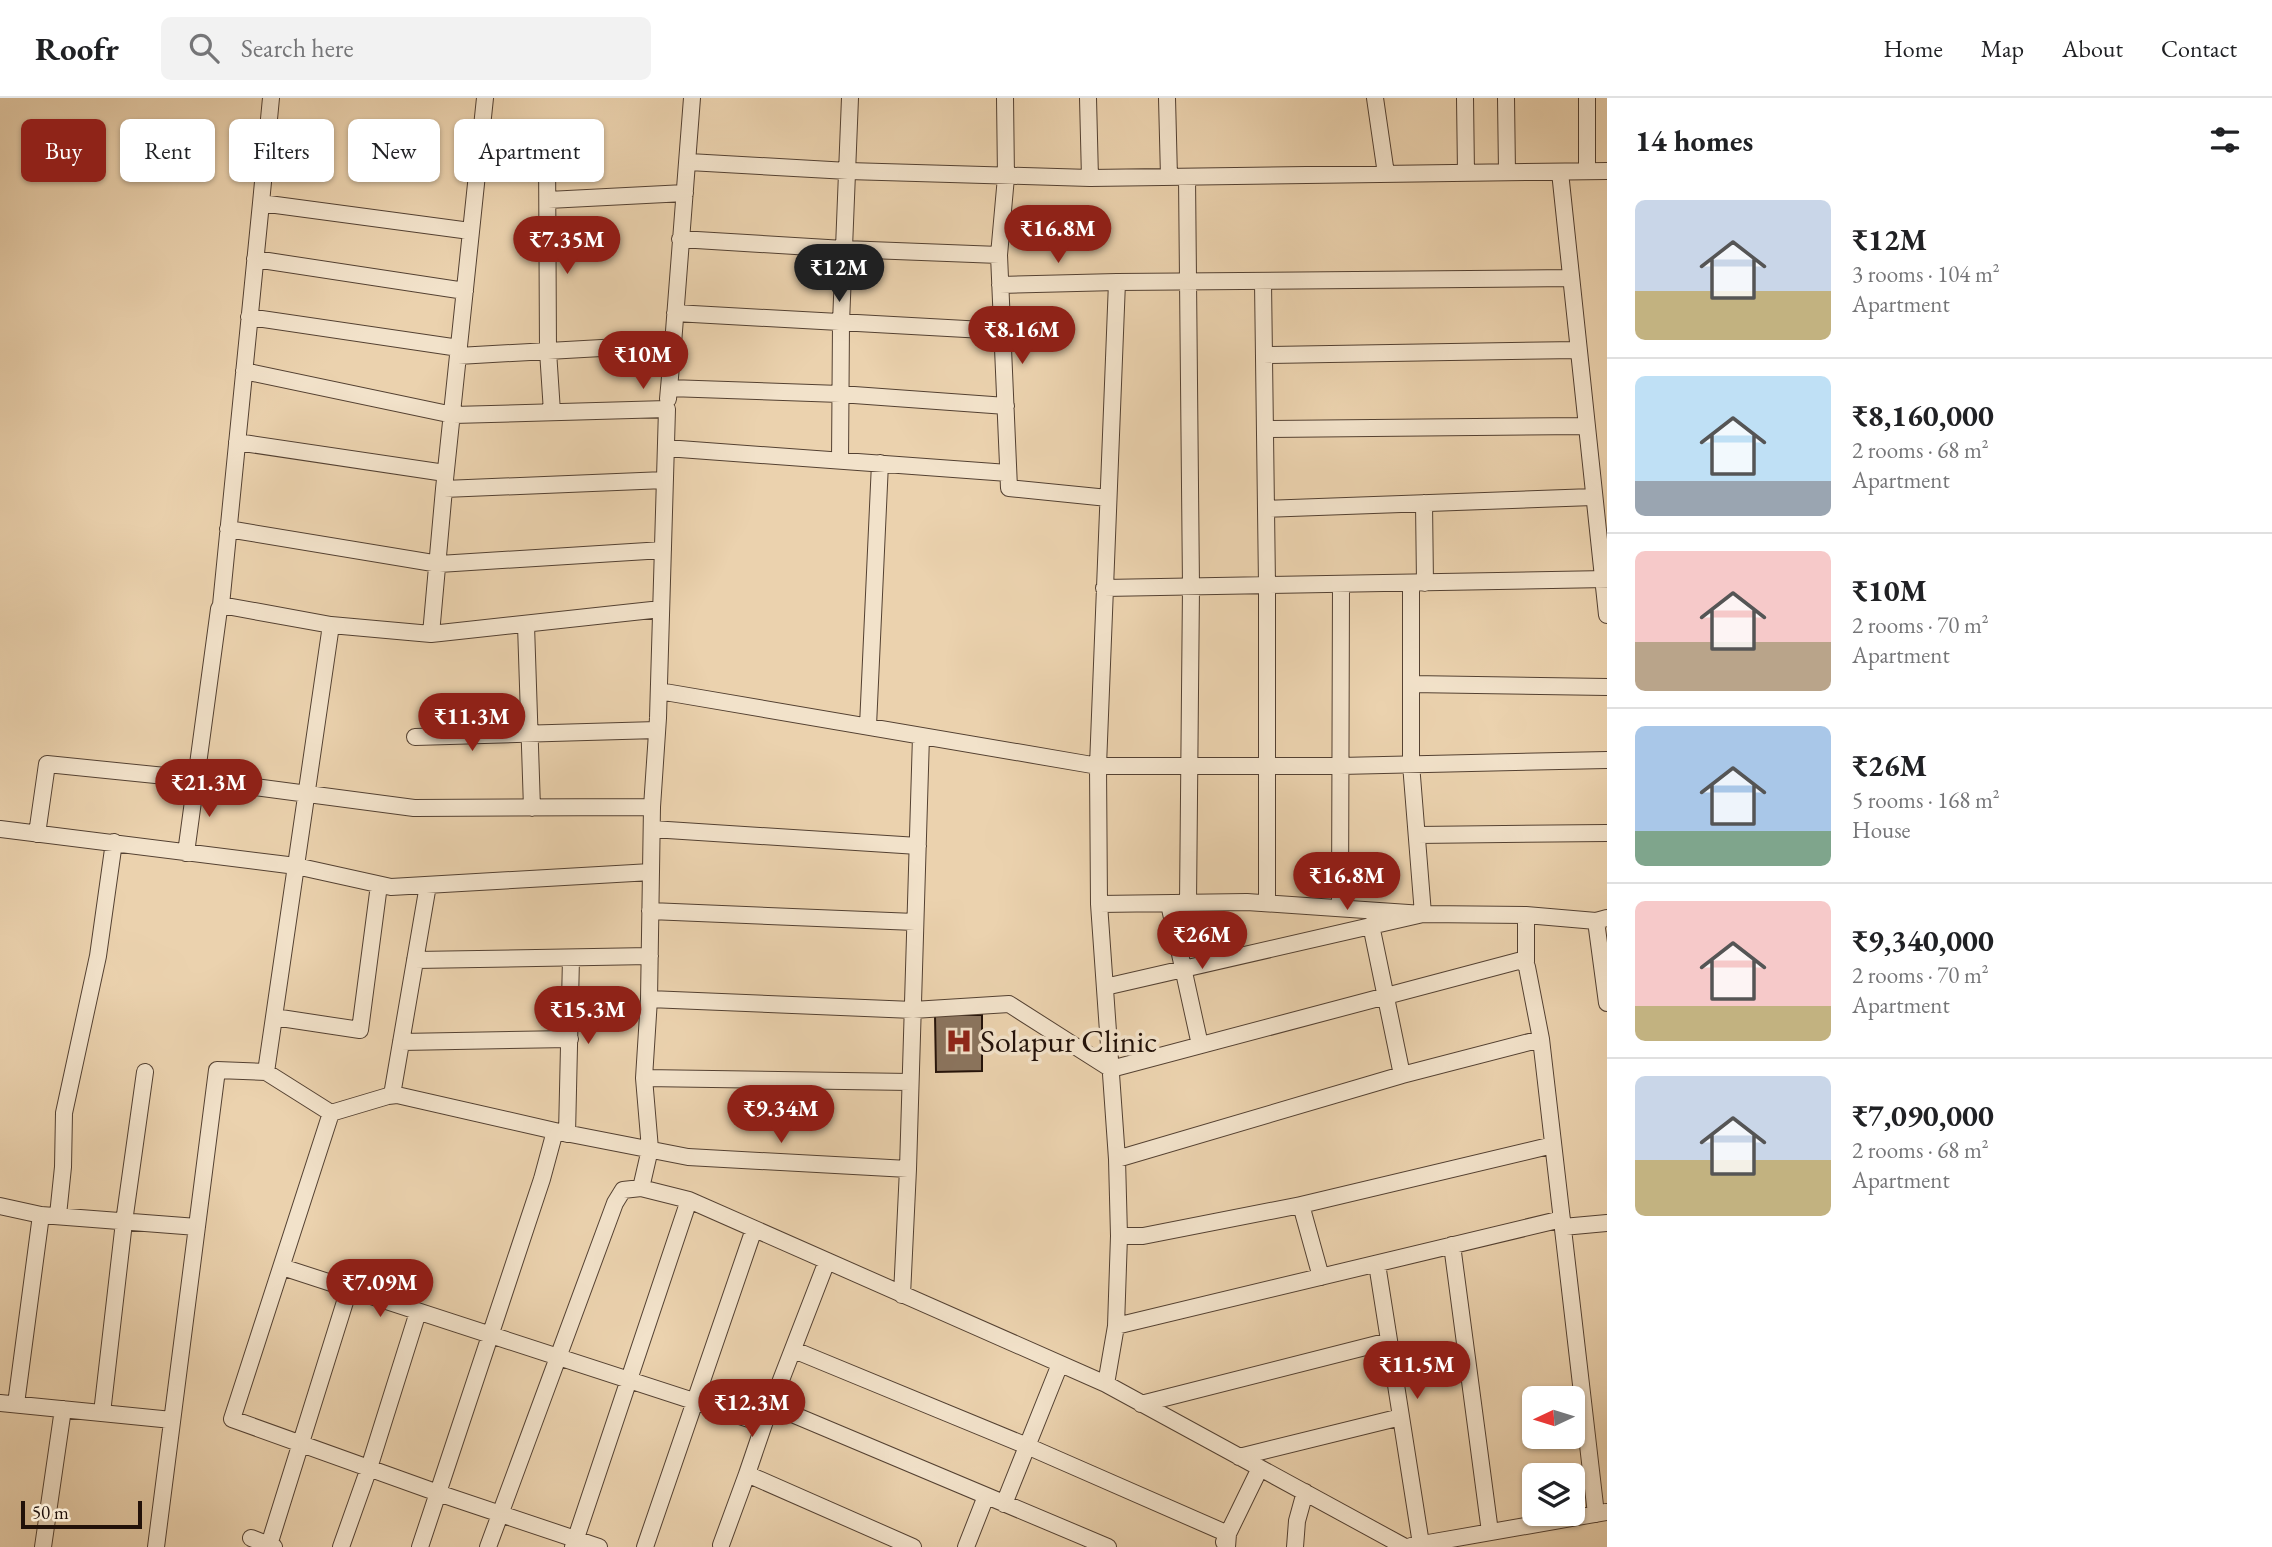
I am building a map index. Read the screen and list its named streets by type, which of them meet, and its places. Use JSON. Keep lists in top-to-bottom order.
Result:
{
  "places": {
    "hospital": ["Solapur Clinic"]
  },
  "scale_bar": "50 m",
  "north": "left",
  "page": {
    "header": "Roofr",
    "search": "Search here",
    "nav": [
      "Home",
      "Map",
      "About",
      "Contact"
    ],
    "heading": "14 homes",
    "chip": [
      "Buy",
      "Rent",
      "Filters",
      "New",
      "Apartment"
    ],
    "list": [
      {
        "name": "₹12M",
        "note": "3 rooms · 104 m² · Apartment"
      },
      {
        "name": "₹8,160,000",
        "note": "2 rooms · 68 m² · Apartment"
      },
      {
        "name": "₹10M",
        "note": "2 rooms · 70 m² · Apartment"
      },
      {
        "name": "₹26M",
        "note": "5 rooms · 168 m² · House"
      },
      {
        "name": "₹9,340,000",
        "note": "2 rooms · 70 m² · Apartment"
      },
      {
        "name": "₹7,090,000",
        "note": "2 rooms · 68 m² · Apartment"
      }
    ],
    "price": [
      "₹16.8M",
      "₹7.35M",
      "₹12M",
      "₹8.16M",
      "₹10M",
      "₹11.3M",
      "₹21.3M",
      "₹16.8M",
      "₹26M",
      "₹15.3M",
      "₹9.34M",
      "₹7.09M",
      "₹11.5M",
      "₹12.3M"
    ],
    "scale": "50 m"
  }
}
